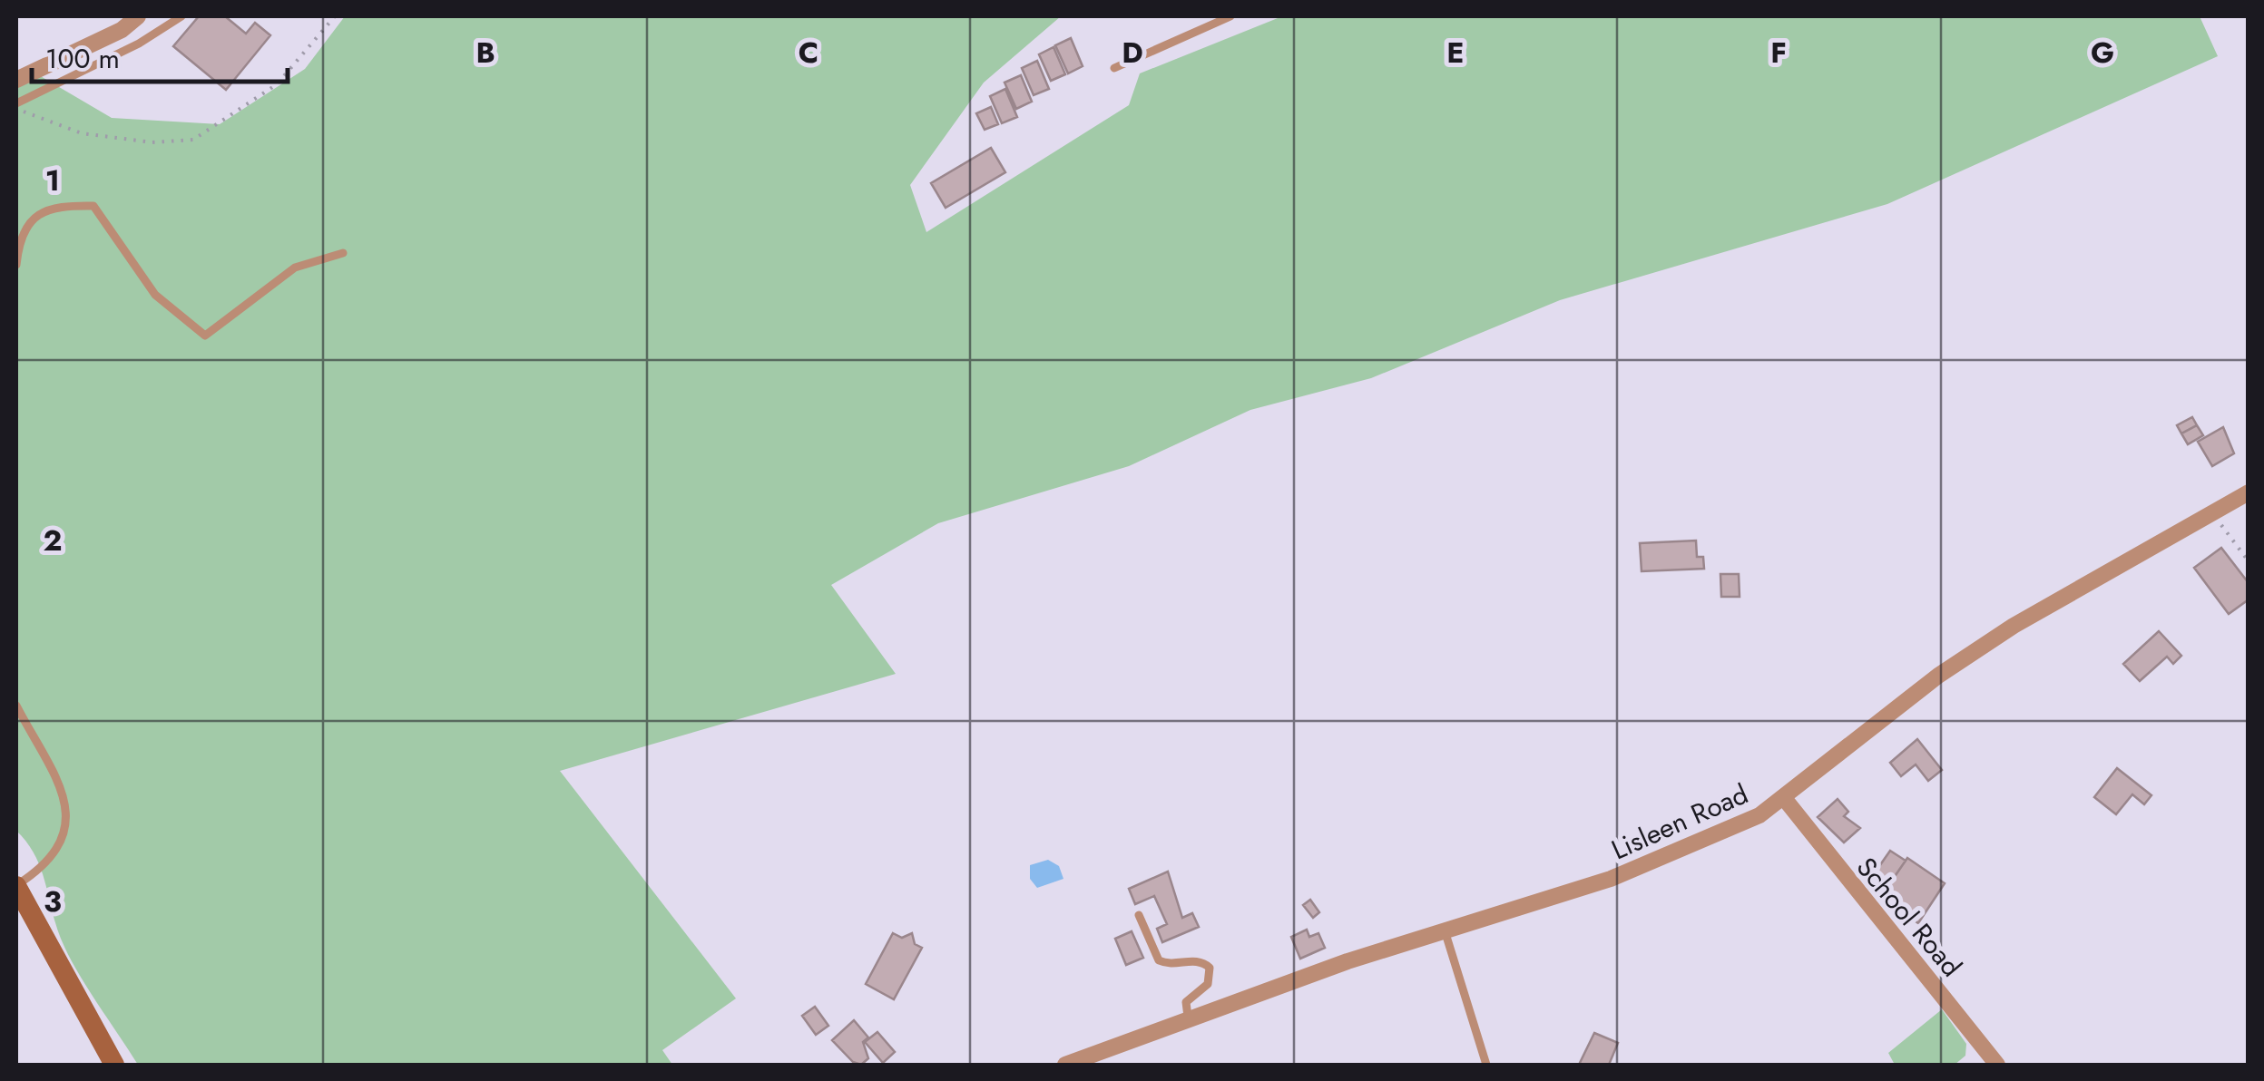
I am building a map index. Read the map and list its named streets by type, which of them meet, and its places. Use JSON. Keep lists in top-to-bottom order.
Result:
{
  "streets": {
    "street": ["Lisleen Road", "School Road"]
  },
  "crossings": [
    ["Lisleen Road", "School Road"]
  ],
  "scale_bar": "100 m",
  "grid": {
    "columns": [
      "B",
      "C",
      "D",
      "E",
      "F",
      "G"
    ],
    "rows": ["1", "2", "3"]
  }
}
